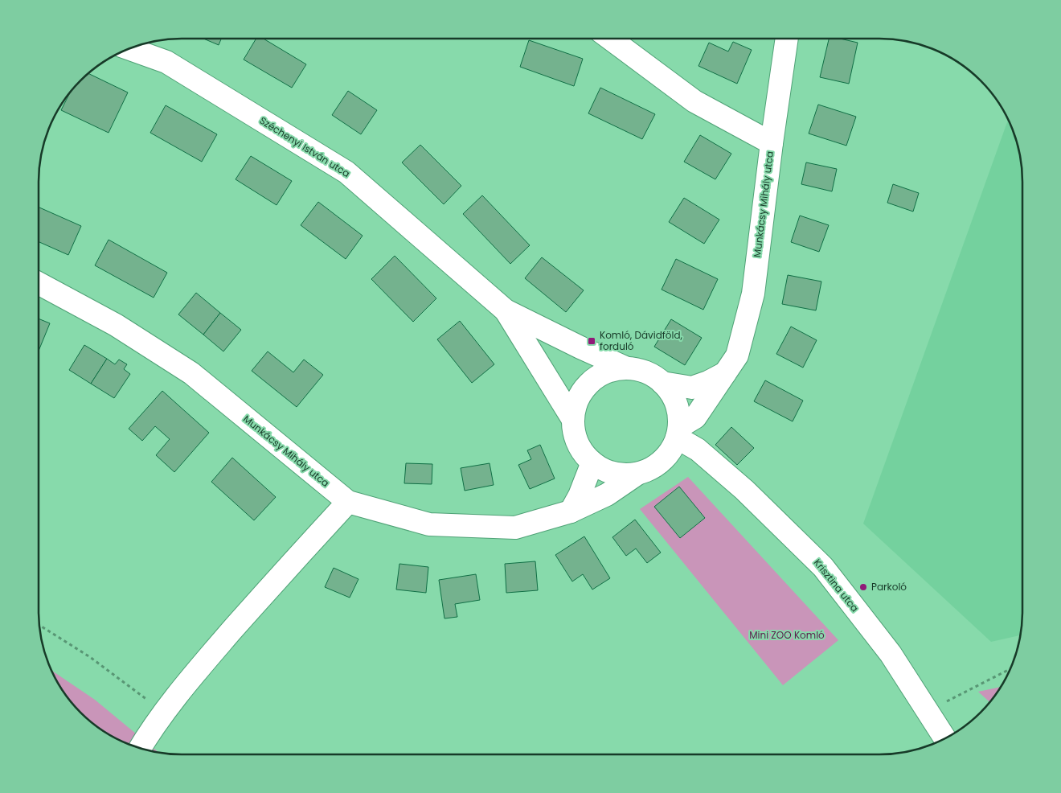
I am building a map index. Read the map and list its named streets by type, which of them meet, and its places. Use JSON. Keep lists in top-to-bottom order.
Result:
{
  "streets": {
    "street": ["Széchenyi István utca", "Munkácsy Mihály utca", "Krisztina utca"]
  },
  "crossings": [
    ["Széchenyi István utca", "Munkácsy Mihály utca"],
    ["Széchenyi István utca", "Krisztina utca"],
    ["Munkácsy Mihály utca", "Krisztina utca"]
  ],
  "parks": ["Mini ZOO Komló"],
  "places": {
    "transit": ["Komló, Dávidföld, forduló"],
    "other": ["Parkoló"]
  }
}
